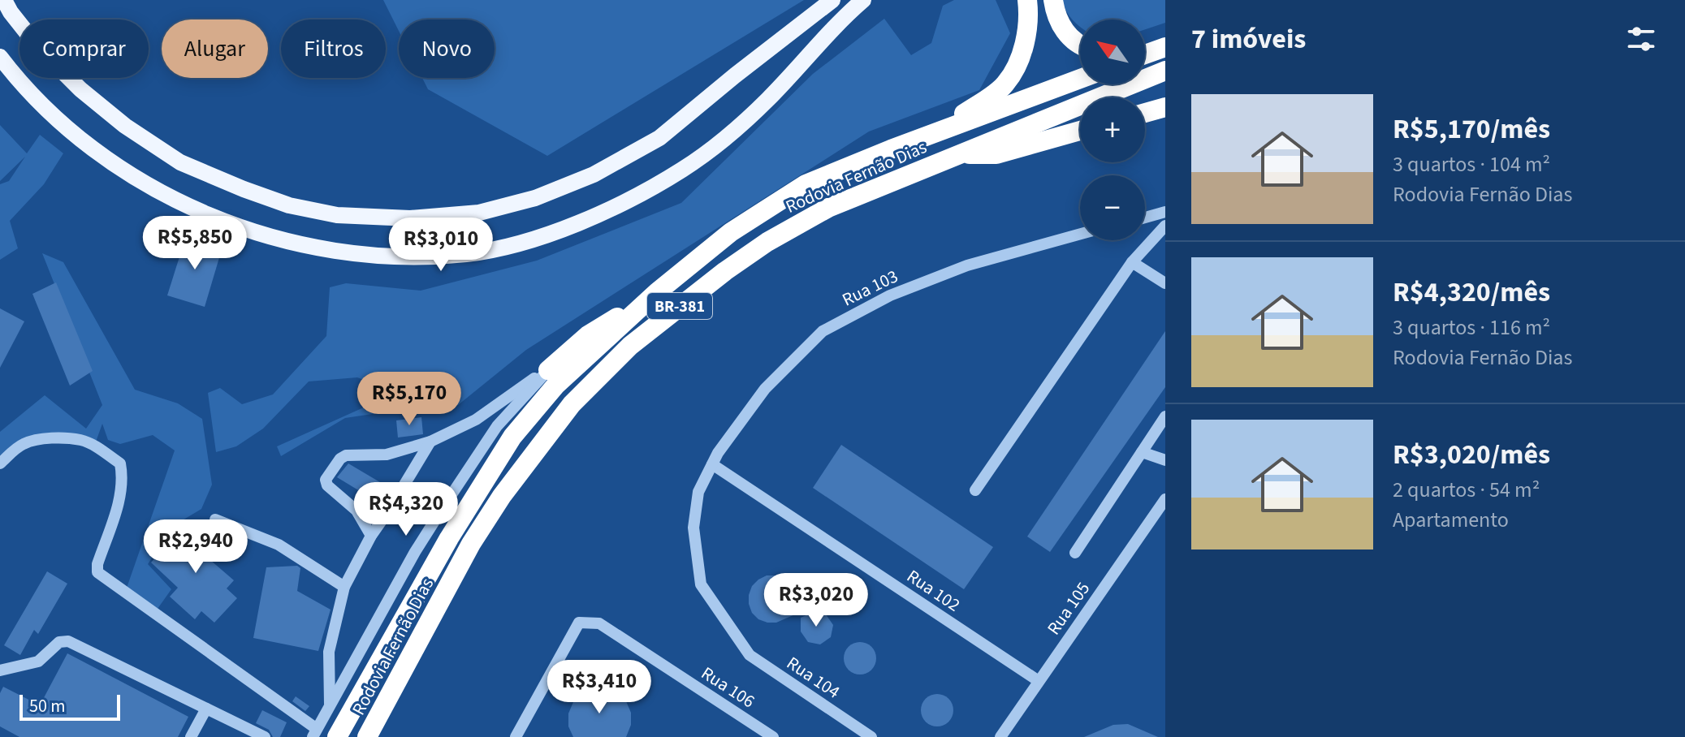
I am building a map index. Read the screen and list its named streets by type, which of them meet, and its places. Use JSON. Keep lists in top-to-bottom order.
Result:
{
  "streets": {
    "highway": ["Rodovia Fernão Dias", "BR-381"],
    "street": [
      "Rua 103",
      "Rua 102",
      "Rua 105",
      "Rua 104",
      "Rua 106"
    ]
  },
  "crossings": [
    ["Rodovia Fernão Dias", "BR-381"],
    ["Rua 103", "Rua 102"],
    ["Rua 103", "Rua 104"],
    ["Rua 102", "Rua 105"],
    ["Rua 102", "Rua 104"]
  ],
  "scale_bar": "50 m",
  "north": "top left",
  "page": {
    "heading": "7 imóveis",
    "map_buttons": ["+", "−"],
    "chip": [
      "Comprar",
      "Alugar",
      "Filtros",
      "Novo"
    ],
    "list": [
      {
        "name": "R$5,170/mês",
        "note": "3 quartos · 104 m² · Rodovia Fernão Dias"
      },
      {
        "name": "R$4,320/mês",
        "note": "3 quartos · 116 m² · Rodovia Fernão Dias"
      },
      {
        "name": "R$3,020/mês",
        "note": "2 quartos · 54 m² · Apartamento"
      }
    ],
    "price": [
      "R$5,850",
      "R$3,010",
      "R$5,170",
      "R$4,320",
      "R$2,940",
      "R$3,020",
      "R$3,410"
    ],
    "scale": "50 m"
  }
}
